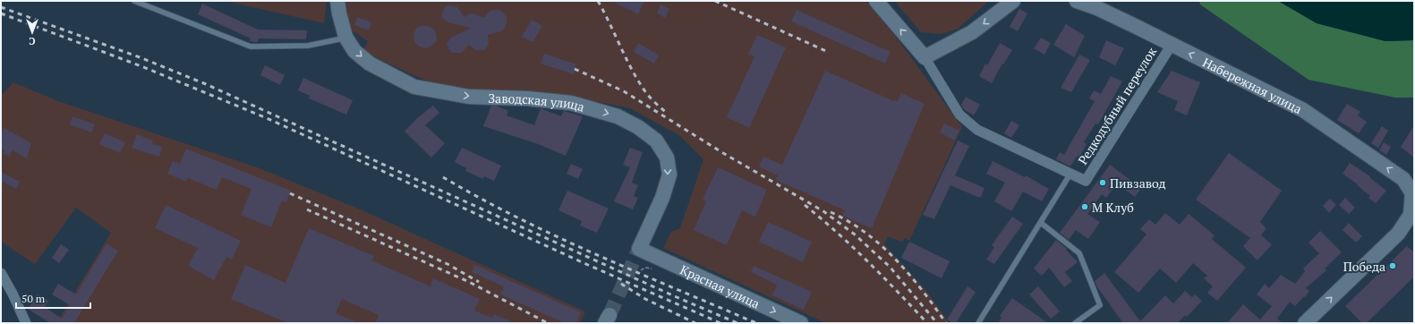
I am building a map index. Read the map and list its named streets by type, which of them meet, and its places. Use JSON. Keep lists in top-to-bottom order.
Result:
{
  "streets": {
    "main road": ["Набережная улица", "Заводская улица", "Красная улица"],
    "street": ["Редкодубный переулок"]
  },
  "crossings": [
    ["Набережная улица", "Редкодубный переулок"],
    ["Заводская улица", "Красная улица"]
  ],
  "one_way": ["Набережная улица", "Красная улица"],
  "places": ["Пивзавод", "М Клуб", "Победа"],
  "scale_bar": "50 m",
  "north": "bottom"
}
